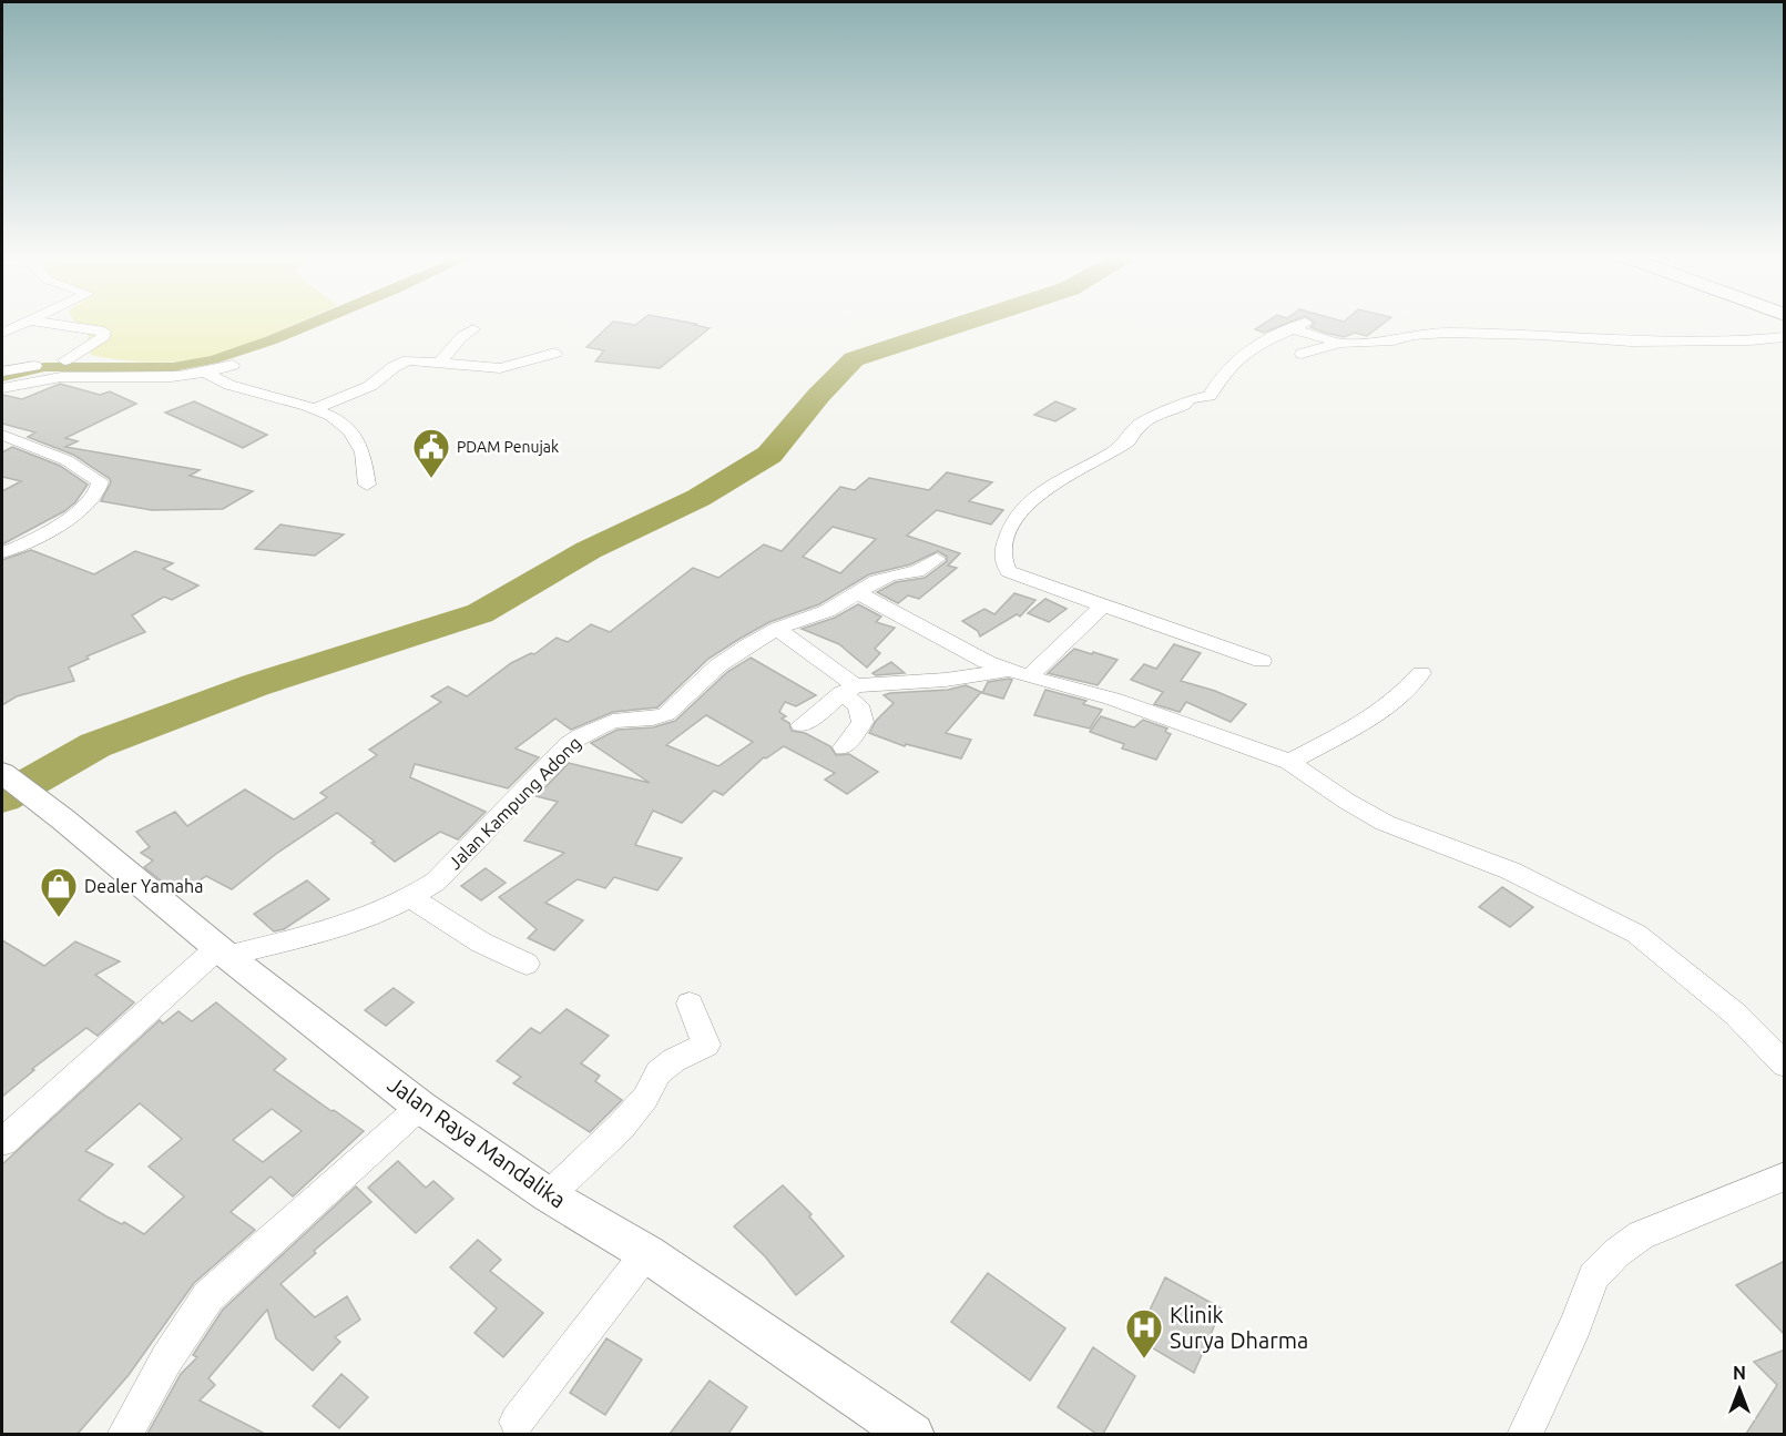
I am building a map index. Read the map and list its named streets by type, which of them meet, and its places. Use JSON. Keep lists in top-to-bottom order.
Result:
{
  "streets": {
    "main road": ["Jalan Raya Mandalika"],
    "street": ["Jalan Kampung Adong"]
  },
  "crossings": [
    ["Jalan Kampung Adong", "Jalan Raya Mandalika"]
  ],
  "places": {
    "public building": ["PDAM Penujak"],
    "shop": ["Dealer Yamaha"],
    "hospital": ["Klinik Surya Dharma"]
  },
  "north": "top"
}
